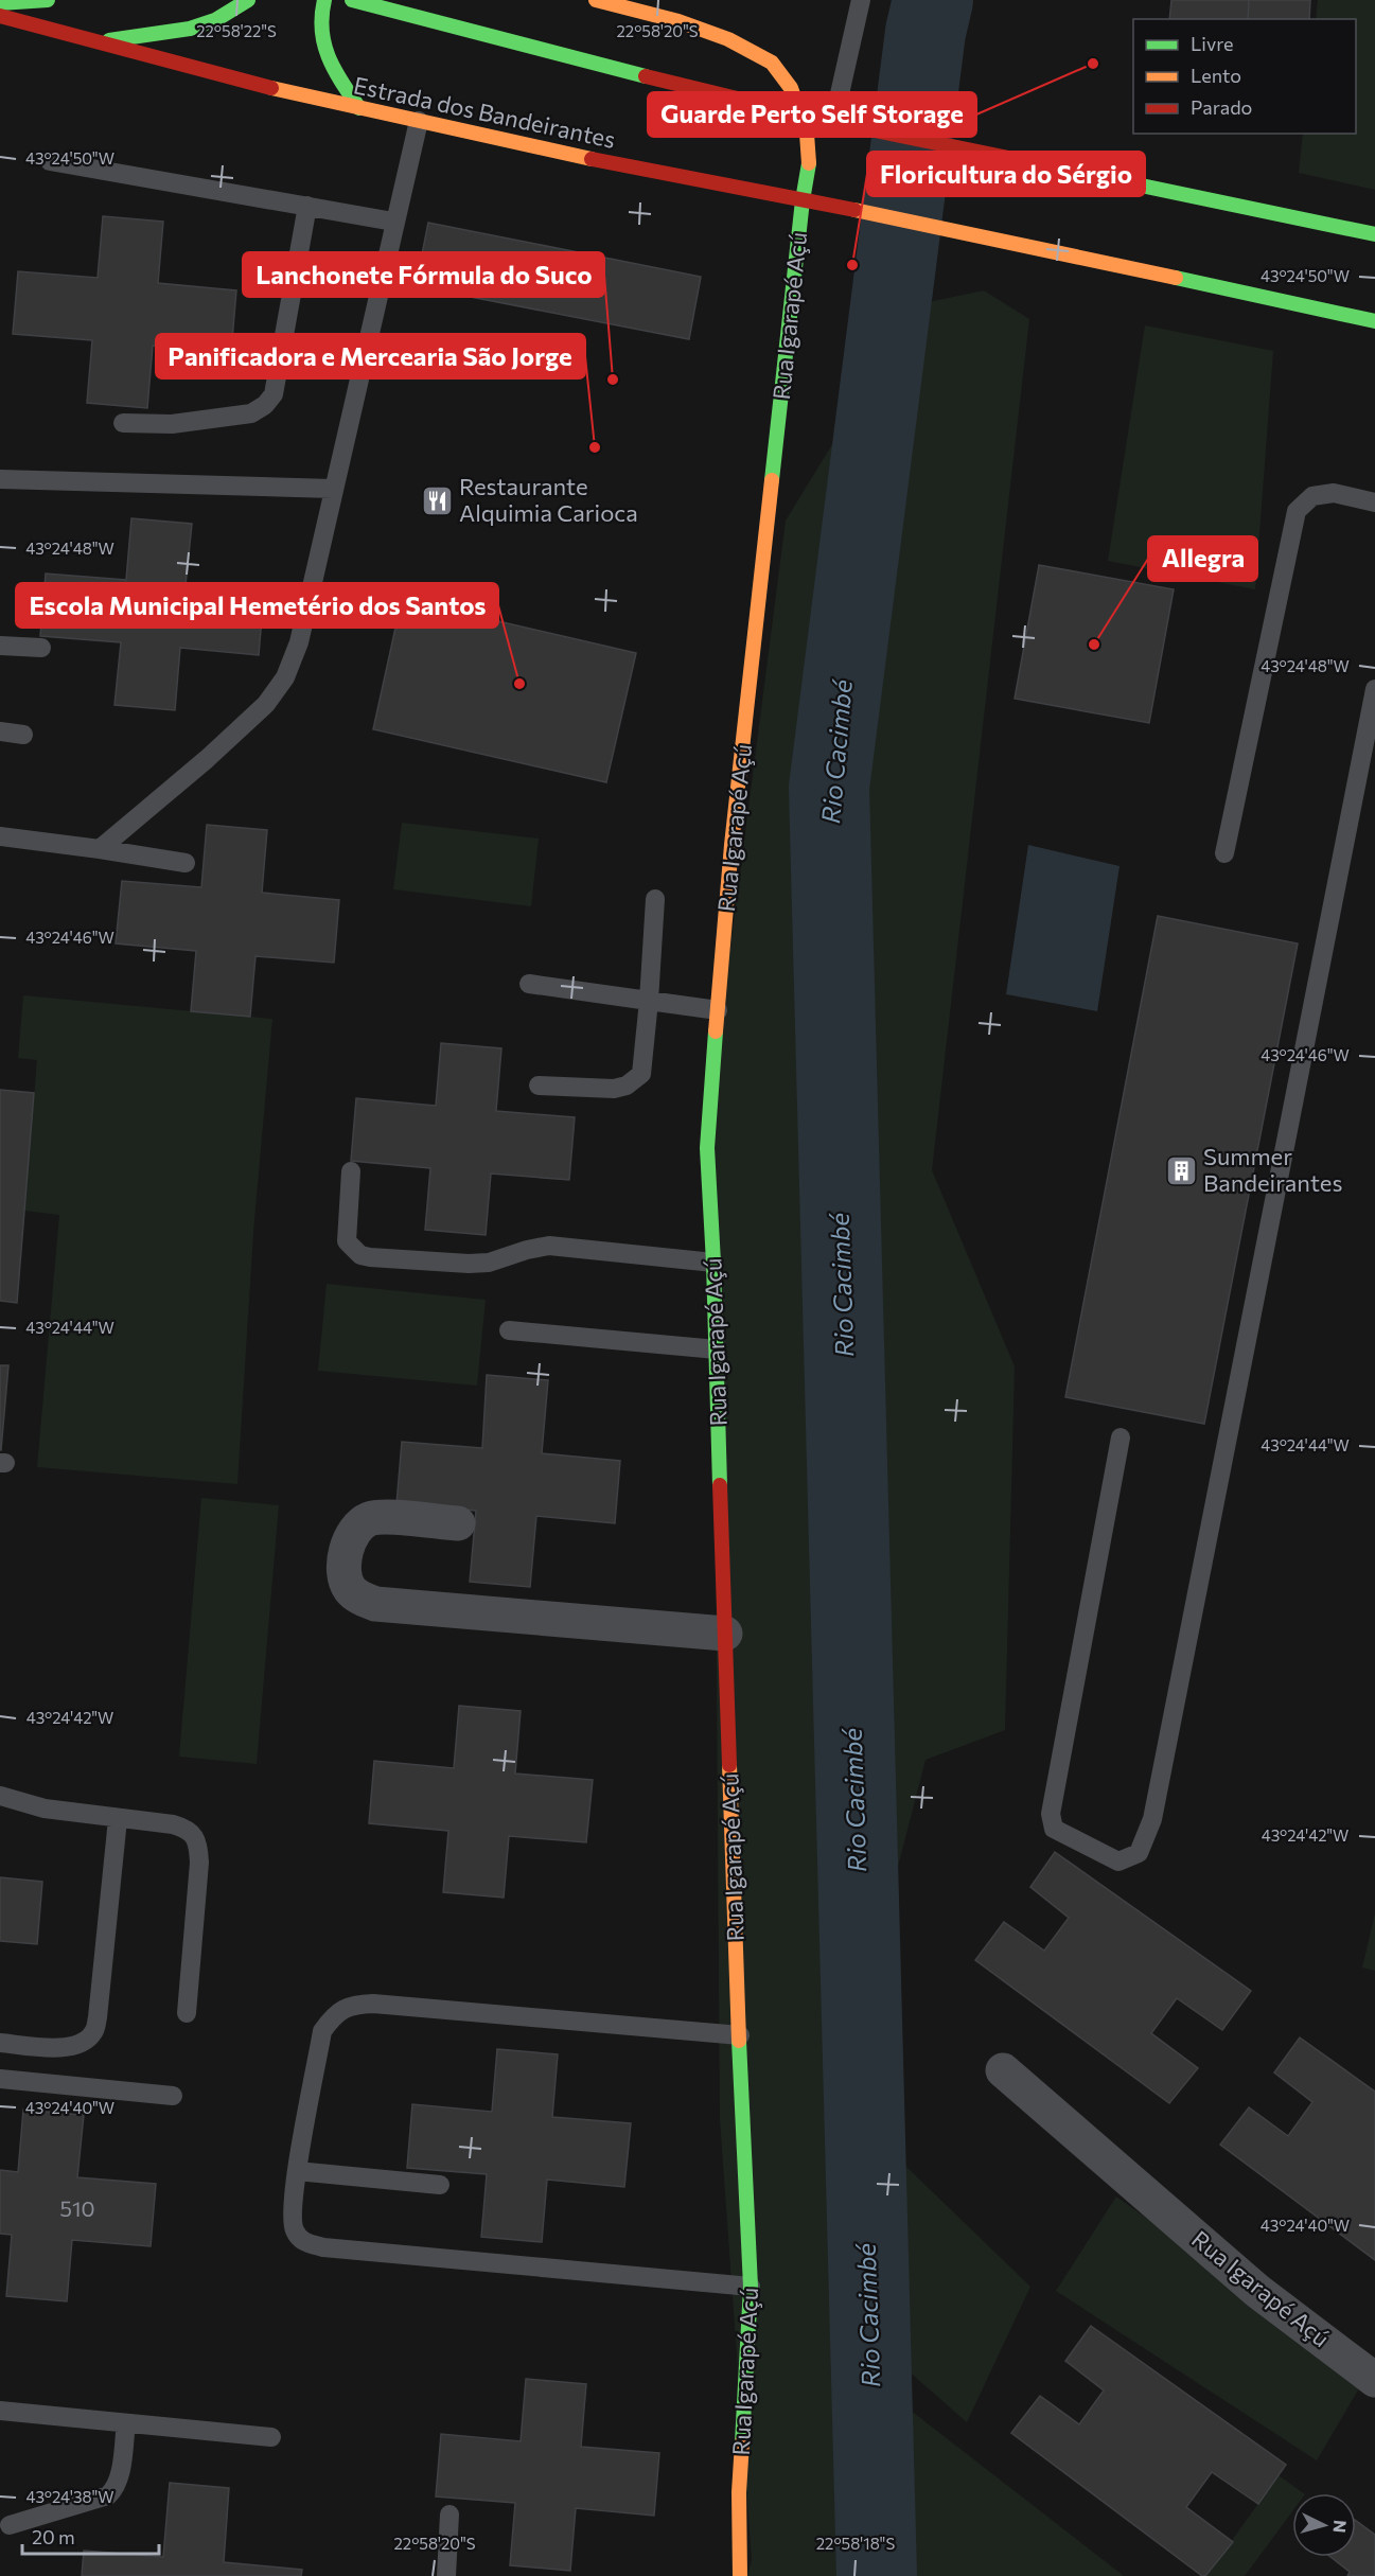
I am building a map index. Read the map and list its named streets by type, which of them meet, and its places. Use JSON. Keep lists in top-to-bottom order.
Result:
{
  "streets": {
    "main road": ["Estrada dos Bandeirantes", "Rua Igarapé Açú"]
  },
  "crossings": [
    ["Estrada dos Bandeirantes", "Rua Igarapé Açú"]
  ],
  "water": ["Rio Cacimbé"],
  "places": {
    "other": [
      "Guarde Perto Self Storage",
      "Floricultura do Sérgio",
      "Lanchonete Fórmula do Suco",
      "Panificadora e Mercearia São Jorge",
      "Allegra",
      "Escola Municipal Hemetério dos Santos"
    ],
    "restaurant": ["Restaurante Alquimia Carioca"],
    "building": ["Summer Bandeirantes"]
  },
  "house_numbers": ["510"],
  "legend": ["Livre", "Lento", "Parado"],
  "scale_bar": "20 m",
  "north": "right",
  "coordinates": [
    "22°58'22\"S",
    "22°58'20\"S",
    "43°24'50\"W",
    "43°24'48\"W",
    "43°24'46\"W",
    "43°24'44\"W",
    "43°24'42\"W",
    "43°24'40\"W",
    "43°24'38\"W",
    "22°58'18\"S"
  ]
}
